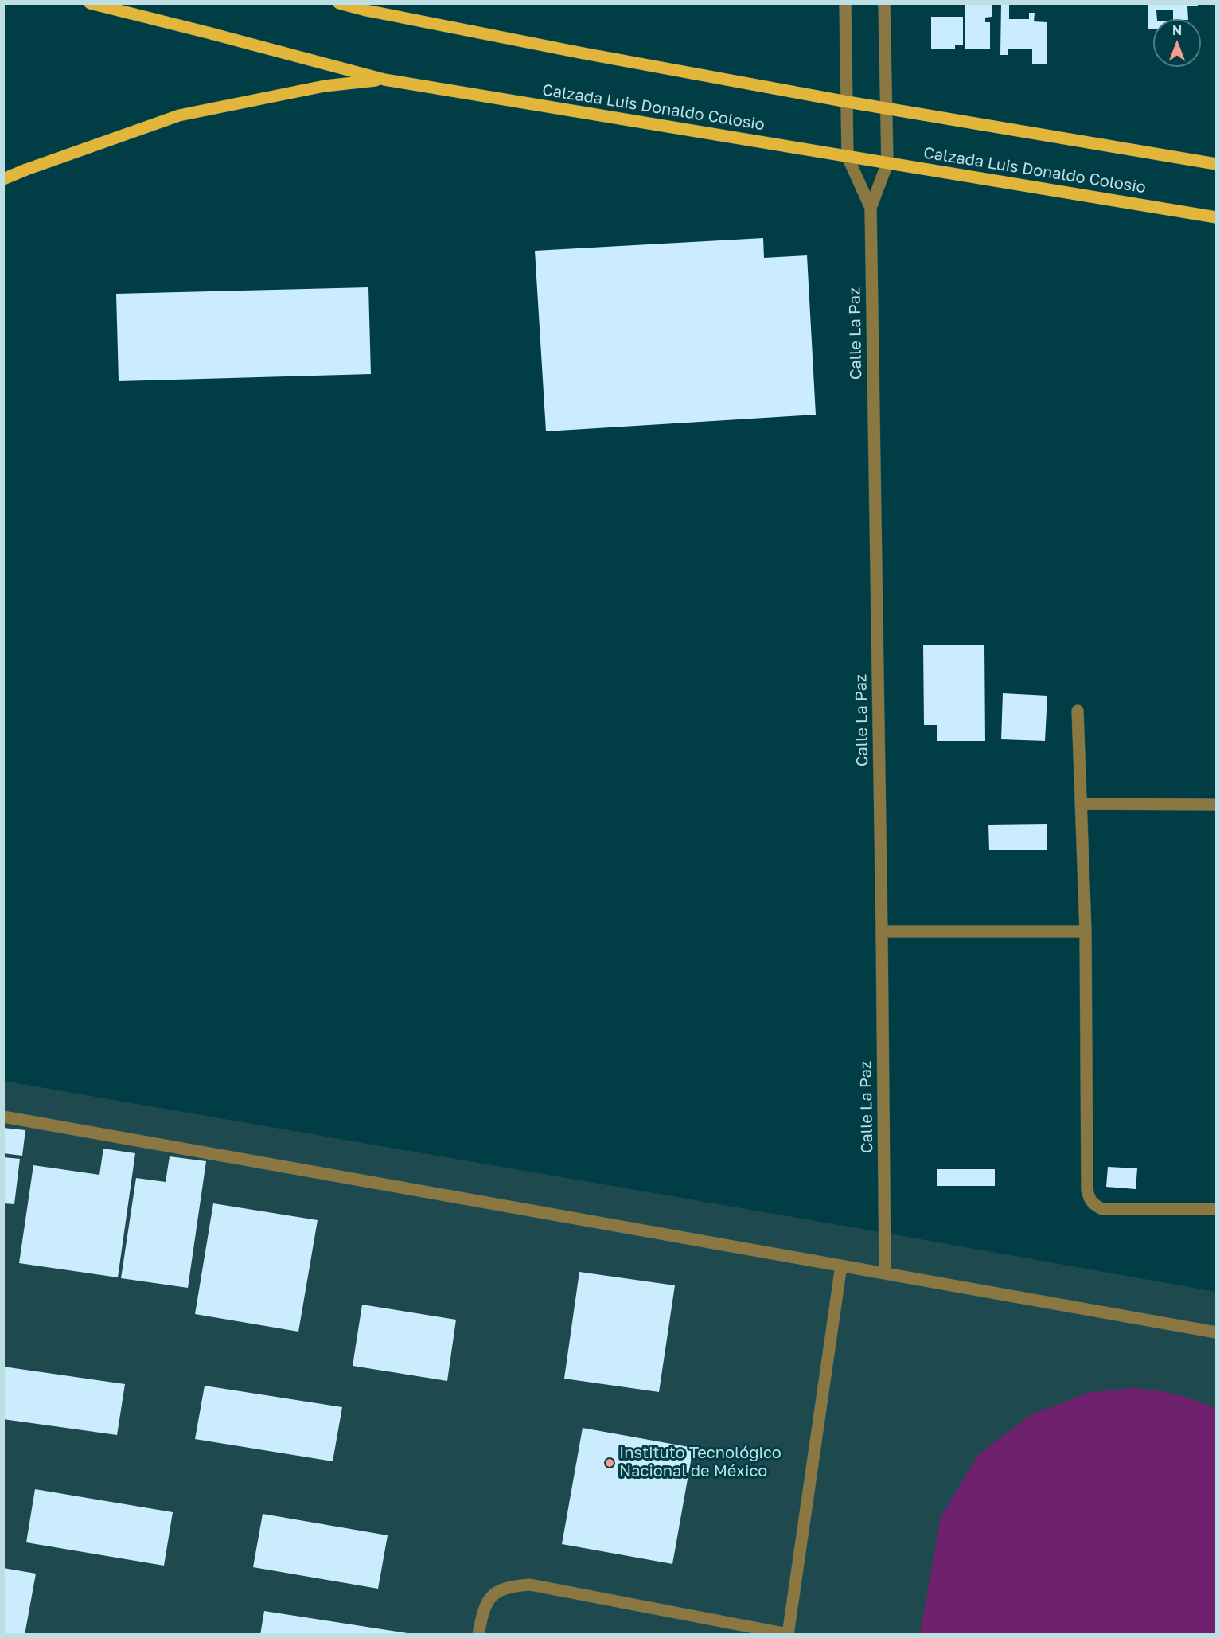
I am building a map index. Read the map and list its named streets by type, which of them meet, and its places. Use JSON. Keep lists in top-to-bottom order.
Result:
{
  "streets": {
    "main road": ["Calzada Luis Donaldo Colosio"],
    "street": ["Calle La Paz"]
  },
  "crossings": [
    ["Calzada Luis Donaldo Colosio", "Calle La Paz"]
  ],
  "places": ["Instituto Tecnológico Nacional de México"],
  "north": "top"
}
